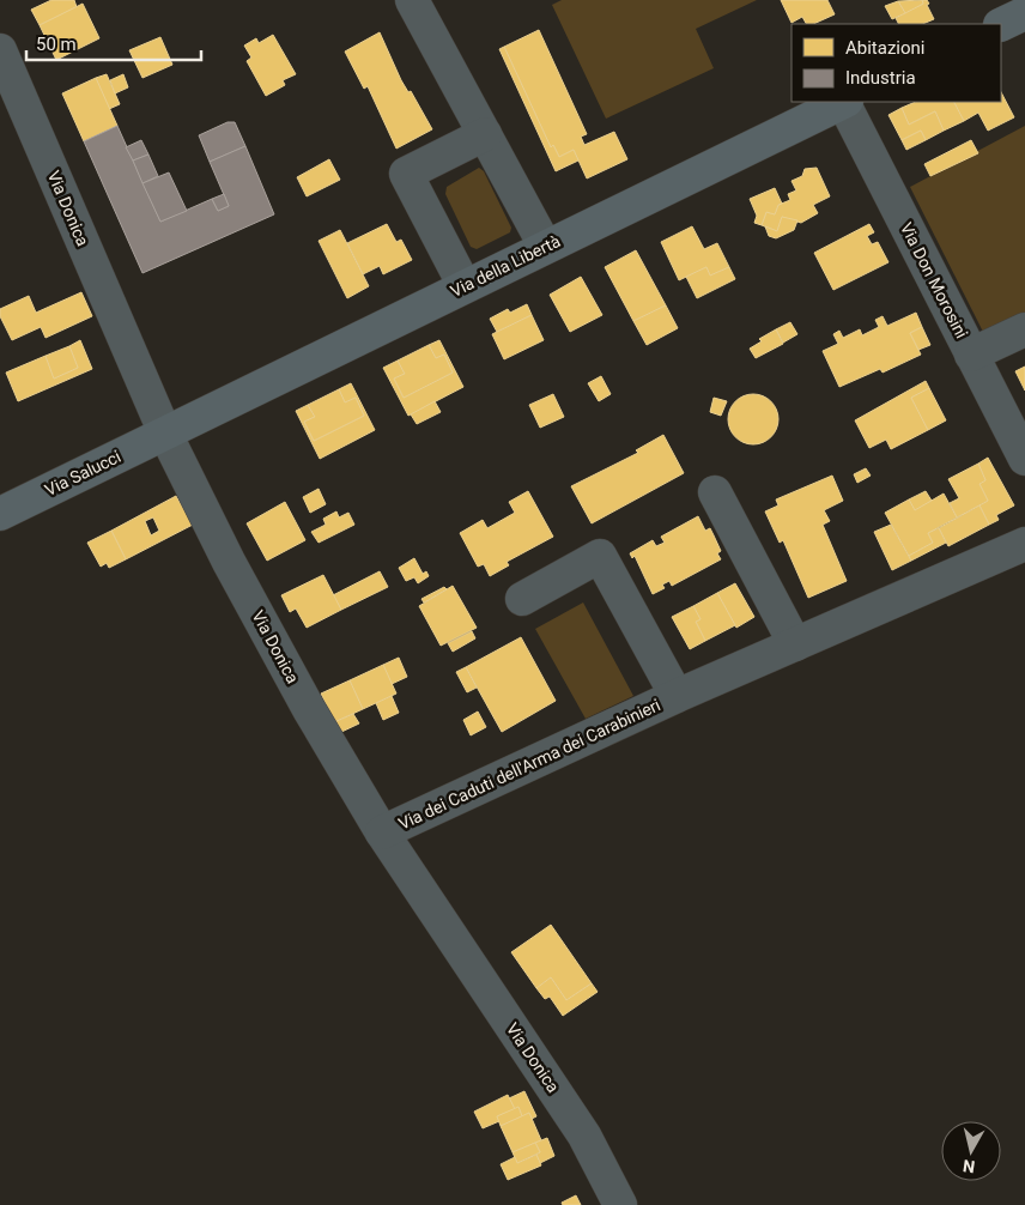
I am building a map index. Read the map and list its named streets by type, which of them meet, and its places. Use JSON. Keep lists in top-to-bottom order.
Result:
{
  "streets": {
    "main road": ["Via della Libertà", "Via Salucci"],
    "street": ["Via Donica", "Via Don Morosini", "Via dei Caduti dell'Arma dei Carabinieri"]
  },
  "crossings": [
    ["Via Donica", "Via della Libertà"],
    ["Via Donica", "Via Salucci"],
    ["Via Donica", "Via dei Caduti dell'Arma dei Carabinieri"],
    ["Via della Libertà", "Via Don Morosini"],
    ["Via della Libertà", "Via Salucci"]
  ],
  "legend": ["Abitazioni", "Industria"],
  "scale_bar": "50 m",
  "north": "bottom"
}
